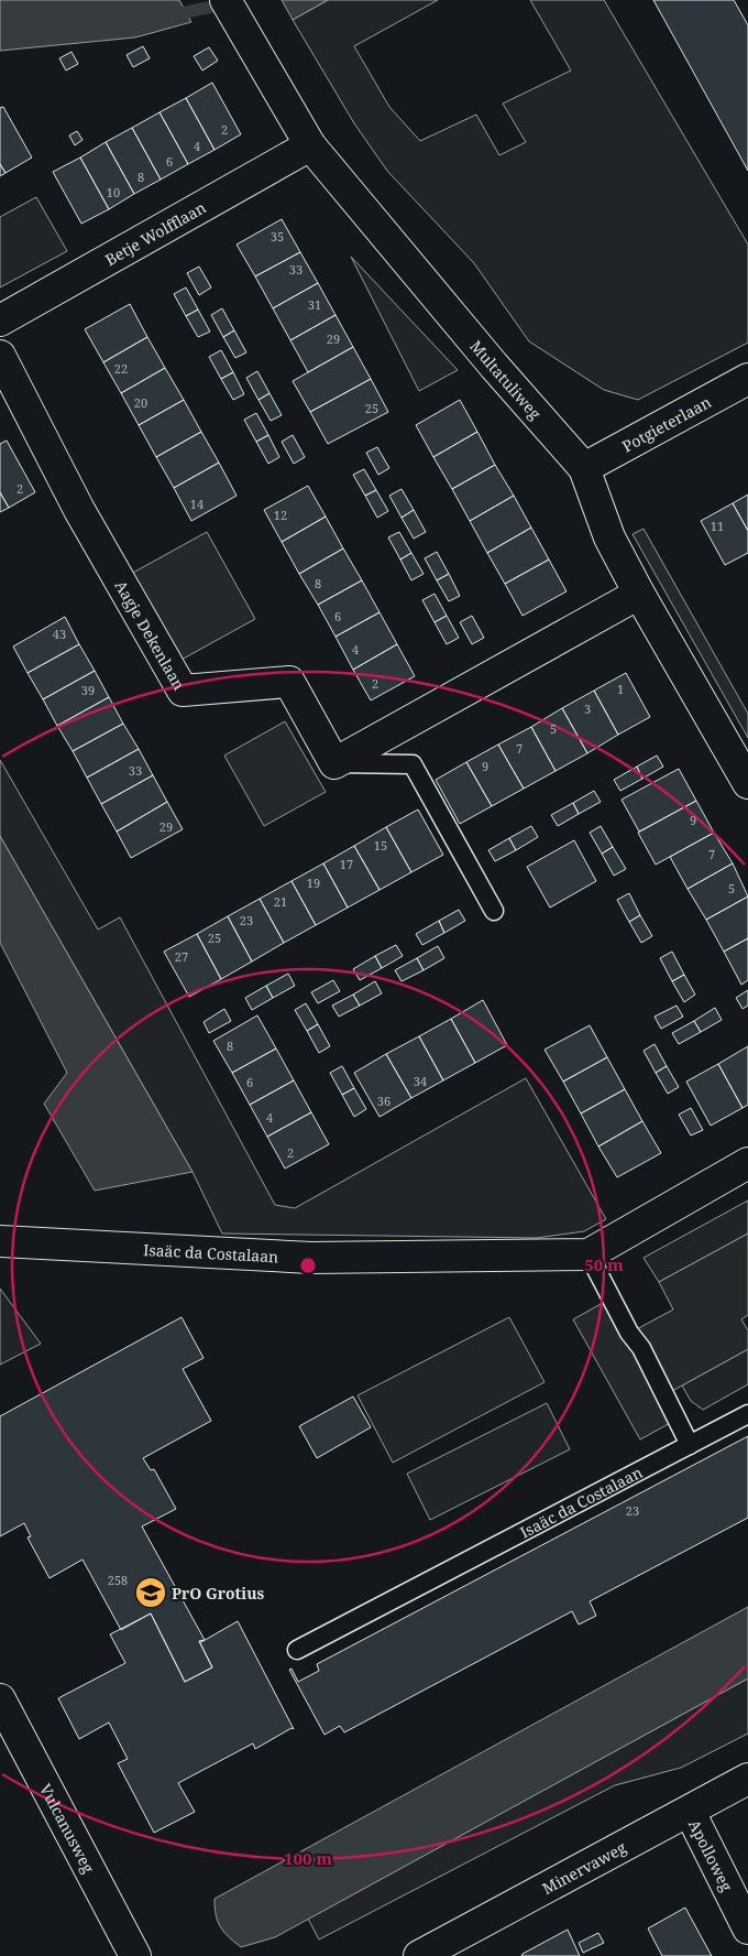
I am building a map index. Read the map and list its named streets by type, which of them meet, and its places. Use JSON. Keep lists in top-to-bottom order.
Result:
{
  "streets": {
    "street": [
      "Betje Wolfflaan",
      "Multatuliweg",
      "Potgieterlaan",
      "Aagje Dekenlaan",
      "Isaäc da Costalaan",
      "Vulcanusweg",
      "Apolloweg",
      "Minervaweg"
    ]
  },
  "crossings": [
    ["Betje Wolfflaan", "Multatuliweg"],
    ["Multatuliweg", "Potgieterlaan"],
    ["Apolloweg", "Minervaweg"]
  ],
  "places": {
    "school or university": ["PrO Grotius"]
  },
  "house_numbers": [
    "2",
    "4",
    "6",
    "8",
    "10",
    "35",
    "33",
    "31",
    "29",
    "22",
    "20",
    "25",
    "2",
    "14",
    "12",
    "11",
    "8",
    "6",
    "43",
    "4",
    "2",
    "1",
    "39",
    "3",
    "5",
    "7",
    "9",
    "33",
    "9",
    "29",
    "15",
    "7",
    "17",
    "19",
    "5",
    "21",
    "23",
    "25",
    "27",
    "8",
    "34",
    "6",
    "36",
    "4",
    "2",
    "23",
    "258"
  ],
  "rings": ["50 m", "100 m"]
}
